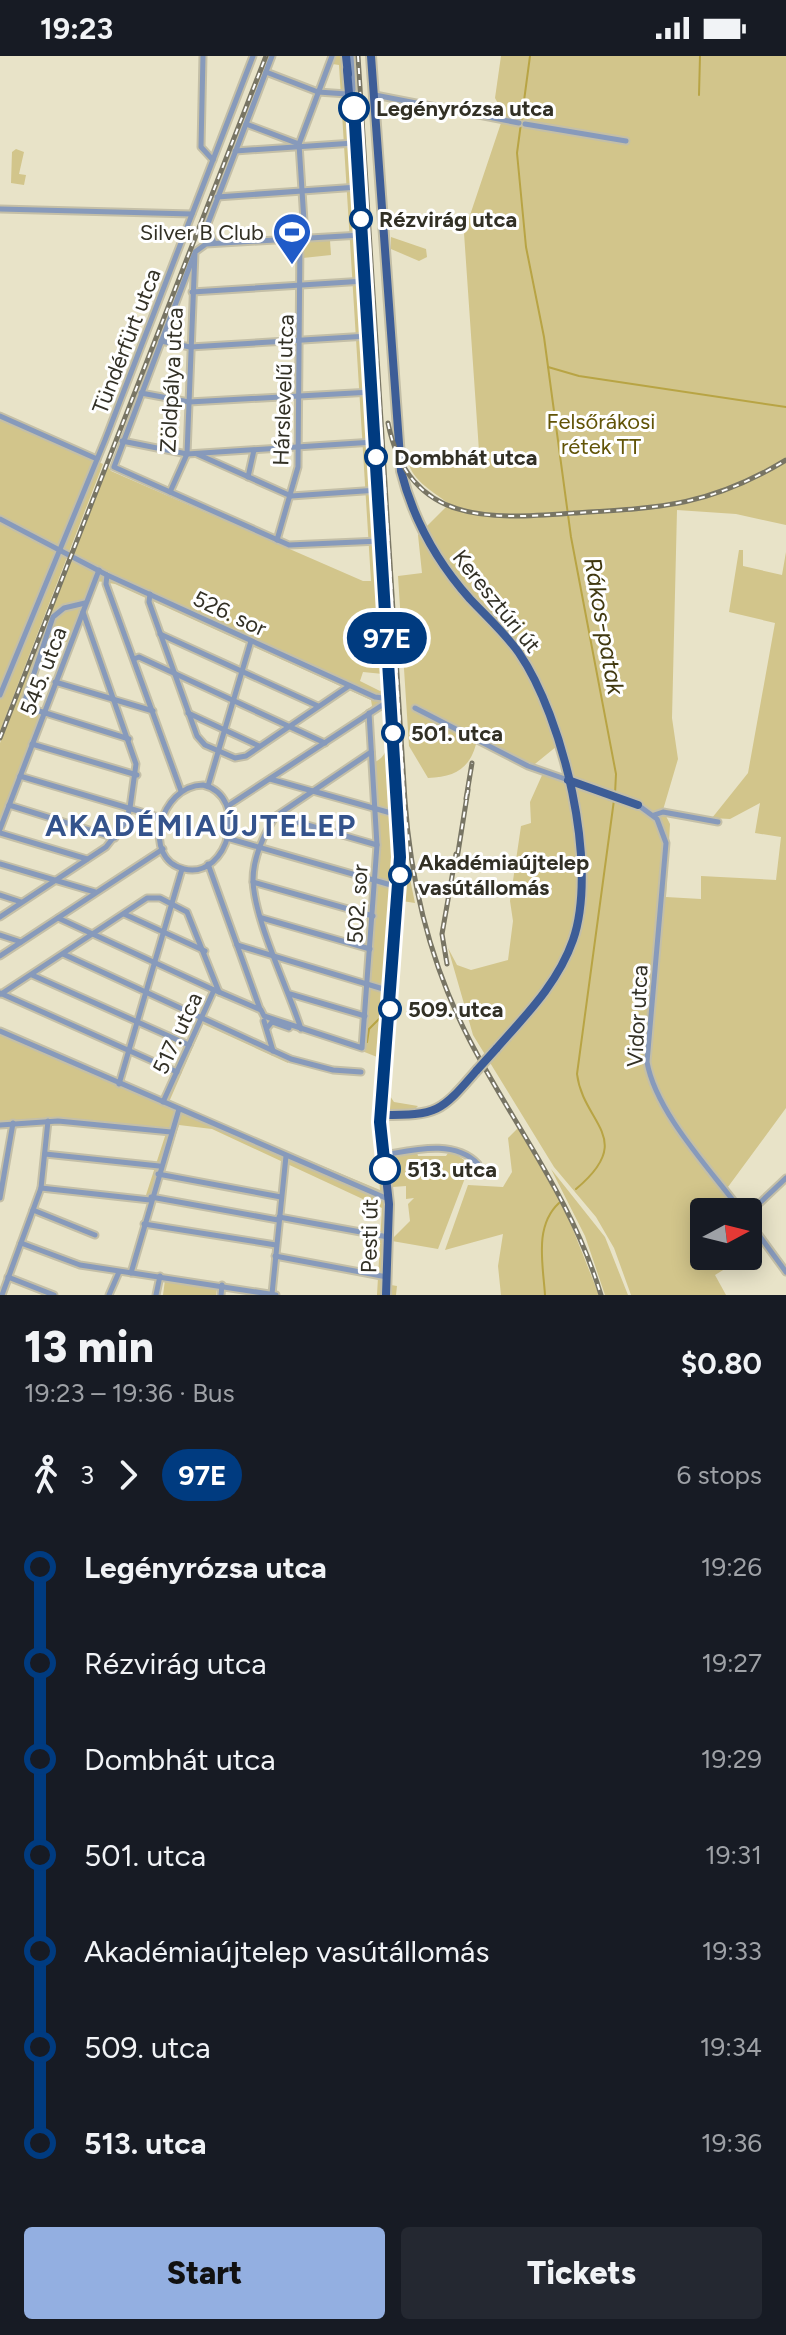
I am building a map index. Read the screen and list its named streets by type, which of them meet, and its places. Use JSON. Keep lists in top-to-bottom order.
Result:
{
  "streets": {
    "main road": ["Keresztúri út", "Pesti út"],
    "street": [
      "Tündérfürt utca",
      "Zöldpálya utca",
      "Hárslevelű utca",
      "526. sor",
      "545. utca",
      "502. sor",
      "Vidor utca",
      "517. utca"
    ]
  },
  "crossings": [
    ["Tündérfürt utca", "526. sor"],
    ["Keresztúri út", "Pesti út"],
    ["526. sor", "545. utca"],
    ["526. sor", "Pesti út"]
  ],
  "districts": ["AKADÉMIAÚJTELEP"],
  "water": ["Rákos-patak"],
  "parks": ["Felsőrákosi rétek TT"],
  "places": {
    "other": [
      "Legényrózsa utca",
      "Rézvirág utca",
      "Dombhát utca",
      "501. utca",
      "Akadémiaújtelep vasútállomás",
      "509. utca",
      "513. utca"
    ],
    "sports": ["Silver B Club"]
  },
  "lines": ["bus line 97E"],
  "north": "right",
  "page": {
    "status": "19:23",
    "on_map": "97E",
    "heading": ["13 min", "19:23 – 19:36 · Bus", "$0.80"],
    "legs": ["3", "97E", "6 stops"],
    "list": [
      {
        "name": "Legényrózsa utca",
        "value": "19:26"
      },
      {
        "name": "Rézvirág utca",
        "value": "19:27"
      },
      {
        "name": "Dombhát utca",
        "value": "19:29"
      },
      {
        "name": "501. utca",
        "value": "19:31"
      },
      {
        "name": "Akadémiaújtelep vasútállomás",
        "value": "19:33"
      },
      {
        "name": "509. utca",
        "value": "19:34"
      },
      {
        "name": "513. utca",
        "value": "19:36"
      }
    ],
    "buttons": ["Start", "Tickets"]
  }
}
